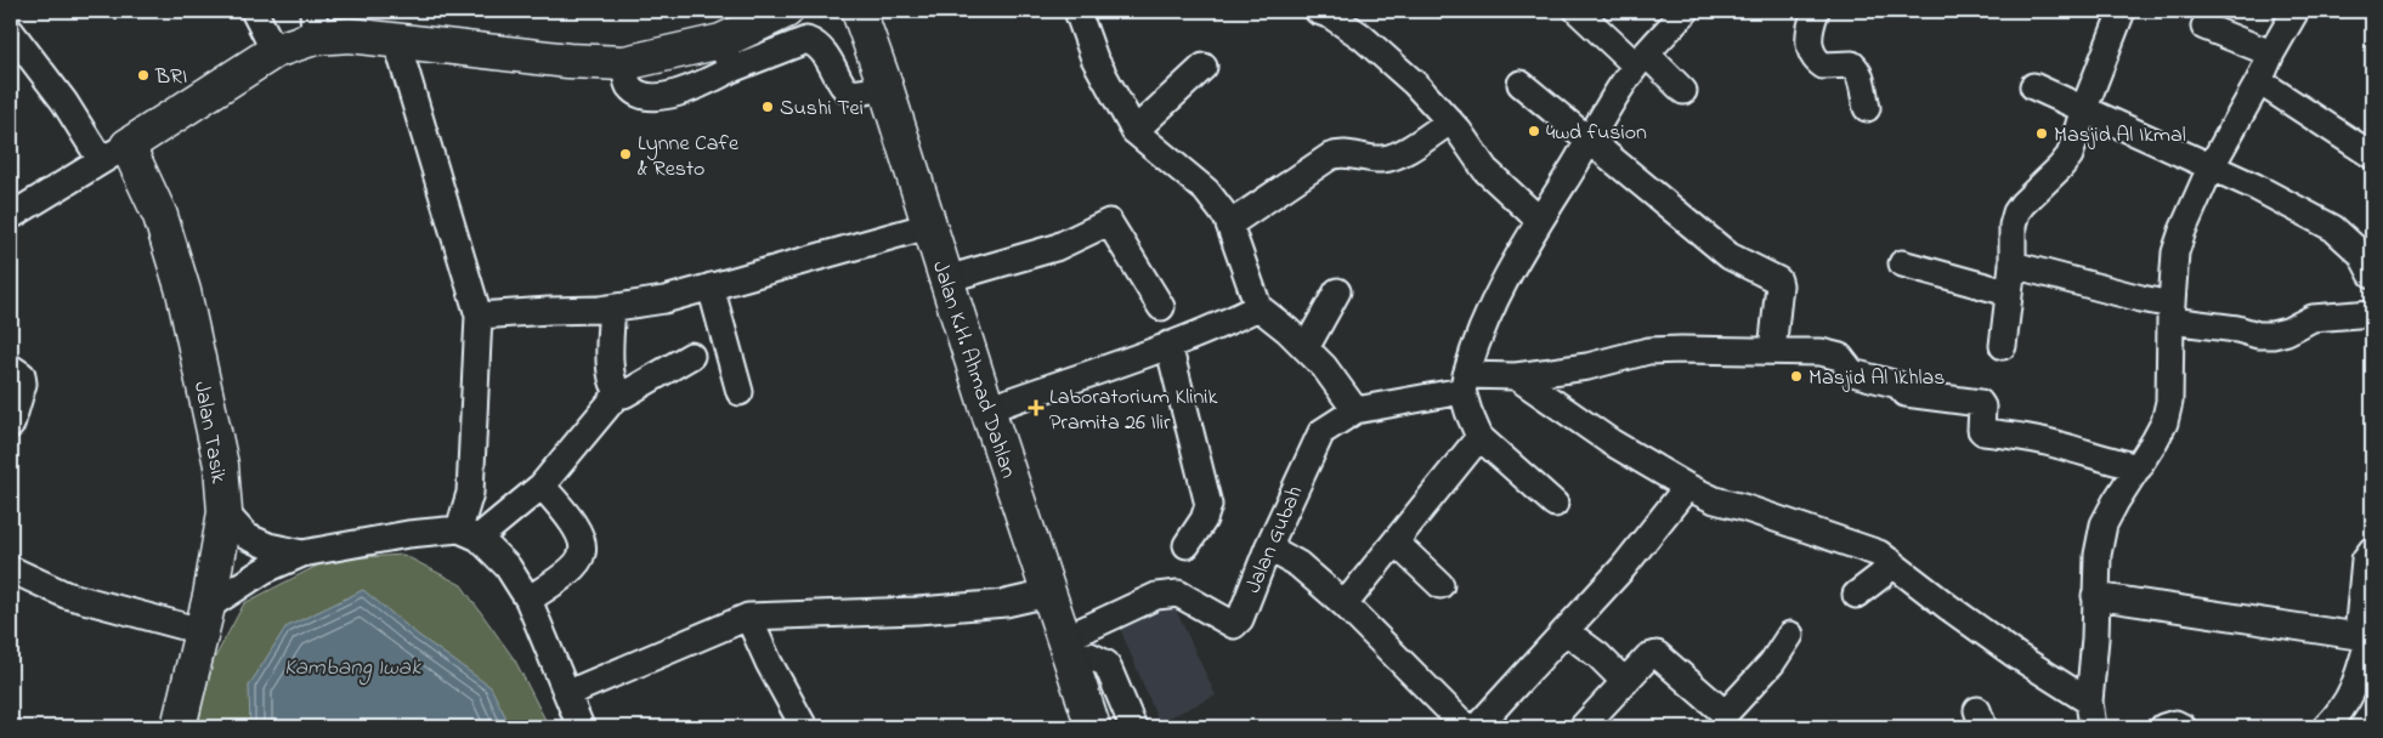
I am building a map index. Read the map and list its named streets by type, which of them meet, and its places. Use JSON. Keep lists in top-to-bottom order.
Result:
{
  "streets": {
    "main road": ["Jalan K.H. Ahmad Dahlan", "Jalan Tasik"],
    "street": ["Jalan Gubah"]
  },
  "crossings": [
    ["Jalan K.H. Ahmad Dahlan", "Jalan Gubah"]
  ],
  "water": ["Kambang Iwak"],
  "places": {
    "other": [
      "BRI",
      "Sushi Tei",
      "4wd fusion",
      "Masjid Al Ikmal",
      "Lynne Cafe & Resto",
      "Masjid Al Ikhlas"
    ],
    "health": ["Laboratorium Klinik Pramita 26 Ilir"]
  }
}
